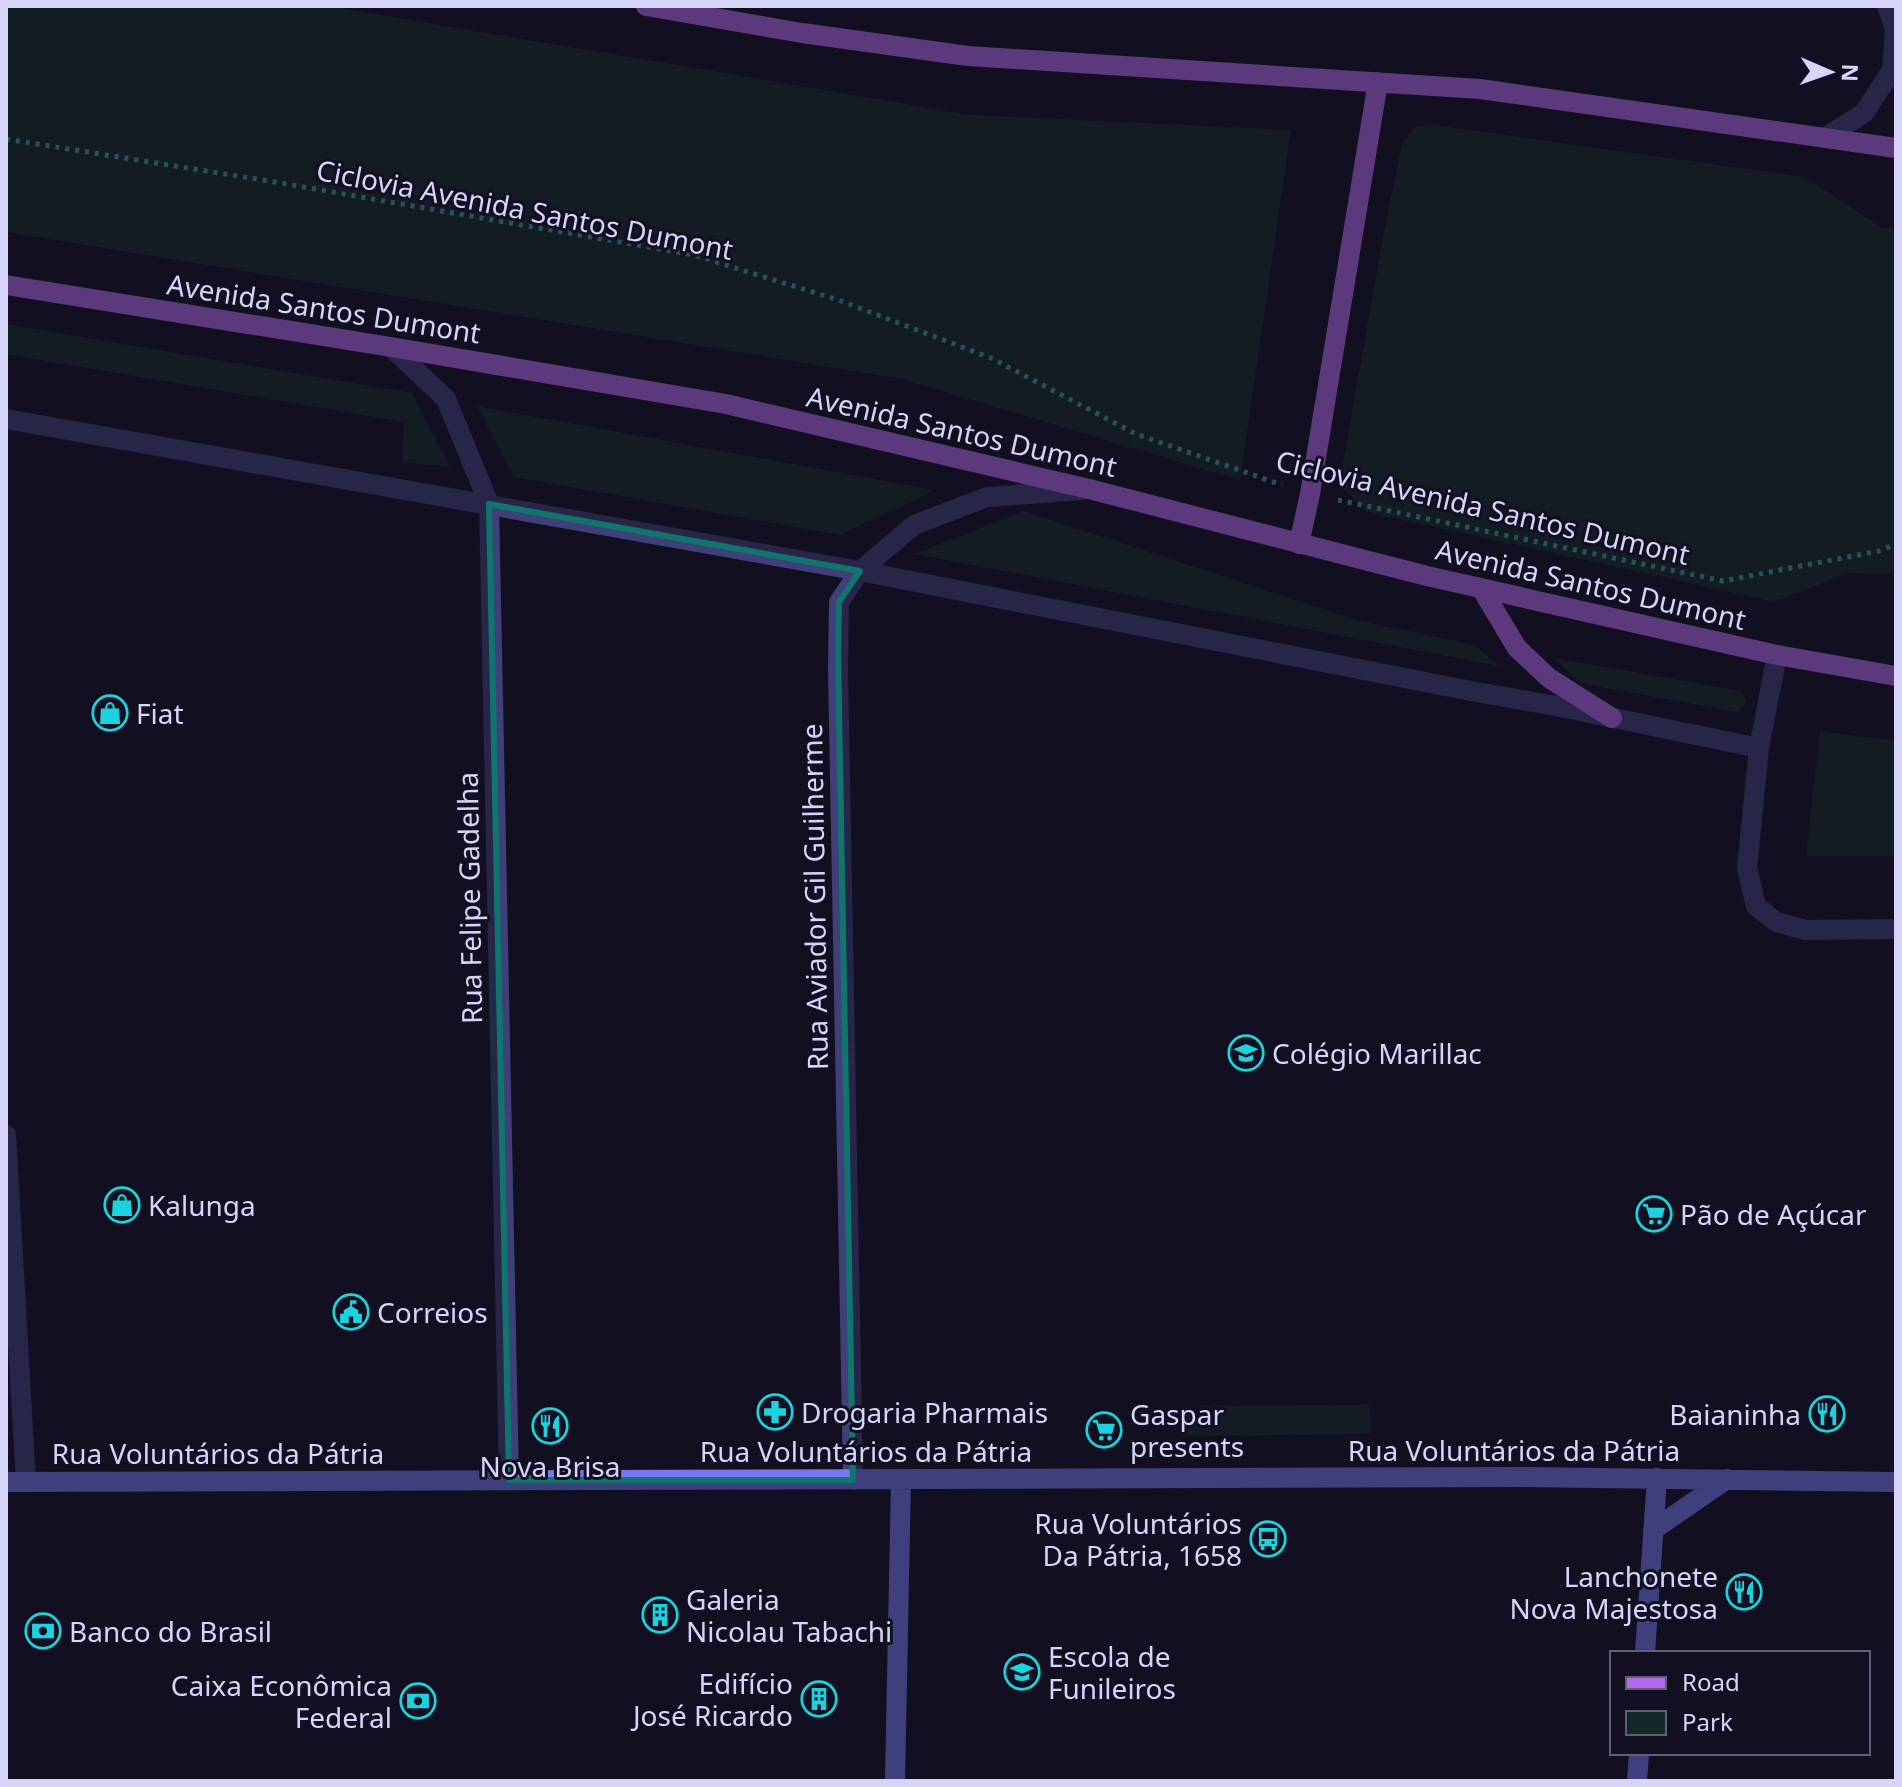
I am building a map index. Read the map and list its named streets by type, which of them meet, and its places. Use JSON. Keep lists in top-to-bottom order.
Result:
{
  "streets": {
    "main road": ["Avenida Santos Dumont", "Rua Voluntários da Pátria"],
    "street": ["Rua Aviador Gil Guilherme", "Rua Felipe Gadelha"],
    "path": ["Ciclovia Avenida Santos Dumont"]
  },
  "crossings": [
    ["Avenida Santos Dumont", "Rua Aviador Gil Guilherme"],
    ["Avenida Santos Dumont", "Rua Felipe Gadelha"],
    ["Rua Aviador Gil Guilherme", "Rua Voluntários da Pátria"],
    ["Rua Felipe Gadelha", "Rua Voluntários da Pátria"]
  ],
  "places": {
    "shop": ["Fiat", "Kalunga"],
    "school or university": ["Colégio Marillac", "Escola de Funileiros"],
    "supermarket": ["Pão de Açúcar", "Gaspar presents"],
    "public building": ["Correios"],
    "pharmacy": ["Drogaria Pharmais"],
    "restaurant": ["Baianinha", "Nova Brisa", "Lanchonete Nova Majestosa"],
    "bus stop": ["Rua Voluntários Da Pátria, 1658"],
    "building": ["Galeria Nicolau Tabachi", "Edifício José Ricardo"],
    "bank": ["Banco do Brasil", "Caixa Econômica Federal"]
  },
  "legend": ["Road", "Park"],
  "north": "right"
}
